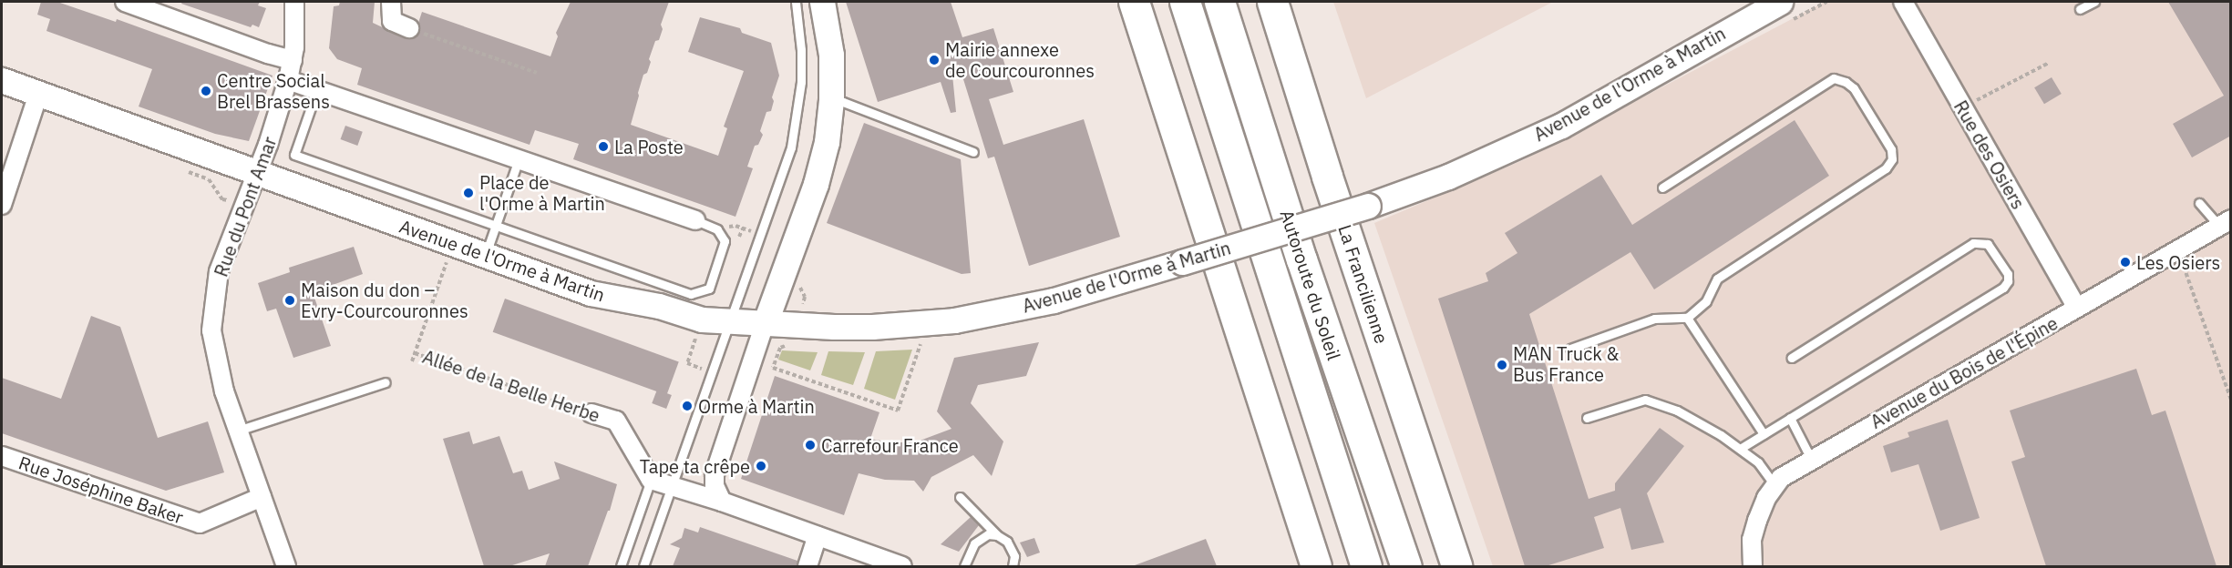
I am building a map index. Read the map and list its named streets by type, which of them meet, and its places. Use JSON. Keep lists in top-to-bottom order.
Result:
{
  "streets": {
    "highway": ["La Francilienne", "Autoroute du Soleil"],
    "main road": ["Avenue de l'Orme à Martin"],
    "street": [
      "Rue des Osiers",
      "Rue du Pont Amar",
      "Avenue du Bois de l'Épine",
      "Allée de la Belle Herbe",
      "Rue Joséphine Baker"
    ]
  },
  "crossings": [
    ["Avenue de l'Orme à Martin", "Rue du Pont Amar"],
    ["Rue des Osiers", "Avenue du Bois de l'Épine"],
    ["Rue du Pont Amar", "Rue Joséphine Baker"]
  ],
  "places": [
    "Mairie annexe de Courcouronnes",
    "Centre Social Brel Brassens",
    "La Poste",
    "Place de l'Orme à Martin",
    "Les Osiers",
    "Maison du don – Evry-Courcouronnes",
    "MAN Truck & Bus France",
    "Orme à Martin",
    "Carrefour France",
    "Tape ta crêpe"
  ]
}
